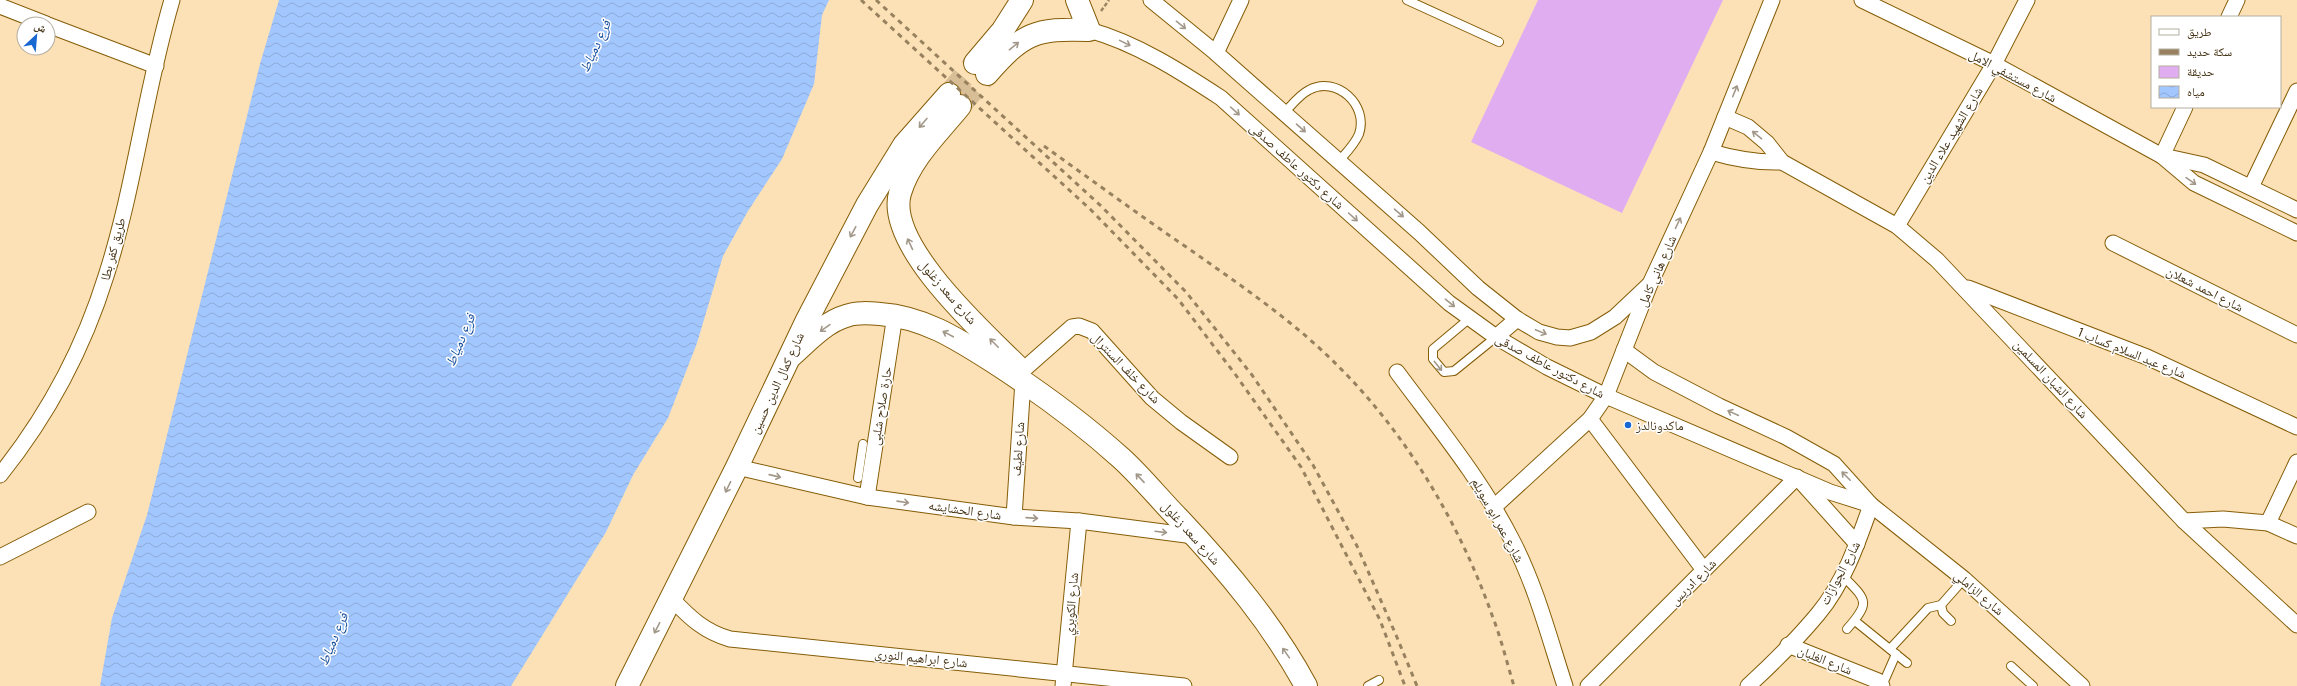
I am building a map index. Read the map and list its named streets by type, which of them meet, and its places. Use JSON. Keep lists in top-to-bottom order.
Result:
{
  "streets": {
    "main road": ["شارع دكتور عاطف صدقى", "شارع سعد زغلول", "شارع كمال الدين حسين"],
    "street": [
      "شارع مستشفي الامل",
      "شارع الشهيد علاء الدين",
      "طريق كفر بطا",
      "شارع هاني كامل",
      "شارع احمد شعلان",
      "شارع عبد السلام كساب 1",
      "شارع خلف السنترال",
      "شارع الشبان المسلمين",
      "حارة صلاح شلبى",
      "شارع لطيف",
      "شارع الحشايشه",
      "شارع عمر ابو سويلم",
      "شارع الجوازات",
      "شارع ادريس",
      "شارع الزاملي",
      "شارع الكوبري",
      "شارع ابراهيم النورى",
      "شارع الغلبان"
    ]
  },
  "crossings": [
    ["شارع مستشفي الامل", "شارع الشهيد علاء الدين"],
    ["شارع الشهيد علاء الدين", "شارع الشبان المسلمين"],
    ["شارع دكتور عاطف صدقى", "شارع هاني كامل"],
    ["شارع دكتور عاطف صدقى", "شارع الجوازات"],
    ["شارع دكتور عاطف صدقى", "شارع ادريس"],
    ["شارع دكتور عاطف صدقى", "شارع الزاملي"],
    ["شارع هاني كامل", "شارع الشبان المسلمين"],
    ["شارع هاني كامل", "شارع عمر ابو سويلم"],
    ["شارع سعد زغلول", "شارع خلف السنترال"],
    ["شارع سعد زغلول", "شارع كمال الدين حسين"],
    ["شارع سعد زغلول", "حارة صلاح شلبى"],
    ["شارع سعد زغلول", "شارع لطيف"],
    ["شارع سعد زغلول", "شارع الحشايشه"],
    ["شارع عبد السلام كساب 1", "شارع الشبان المسلمين"],
    ["شارع خلف السنترال", "شارع لطيف"],
    ["شارع كمال الدين حسين", "شارع الحشايشه"],
    ["شارع كمال الدين حسين", "شارع ابراهيم النورى"],
    ["حارة صلاح شلبى", "شارع الحشايشه"],
    ["شارع لطيف", "شارع الحشايشه"],
    ["شارع الحشايشه", "شارع الكوبري"],
    ["شارع الجوازات", "شارع الزاملي"],
    ["شارع الجوازات", "شارع الغلبان"],
    ["شارع الكوبري", "شارع ابراهيم النورى"]
  ],
  "one_way": [
    "شارع دكتور عاطف صدقى",
    "شارع هاني كامل",
    "شارع سعد زغلول",
    "شارع كمال الدين حسين",
    "شارع الحشايشه"
  ],
  "water": ["فرع دمياط"],
  "places": ["ماكدونالدز"],
  "legend": [
    "طريق",
    "سكة حديد",
    "حديقة",
    "مياه"
  ],
  "north": "top right"
}
